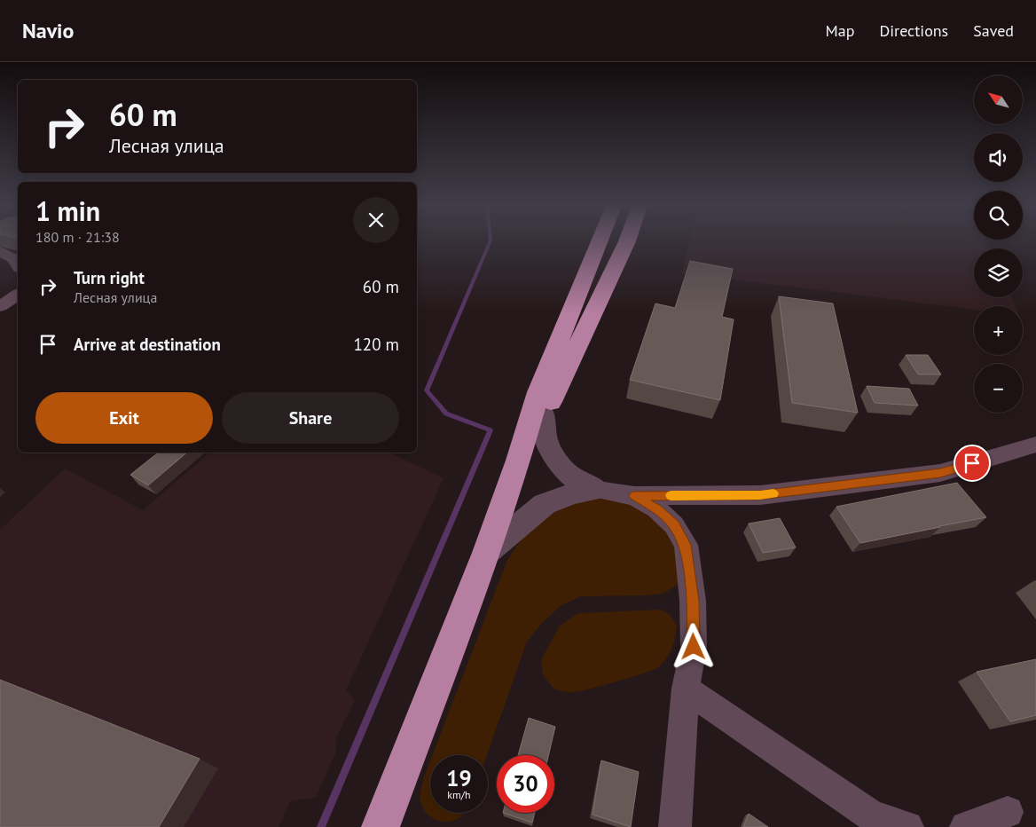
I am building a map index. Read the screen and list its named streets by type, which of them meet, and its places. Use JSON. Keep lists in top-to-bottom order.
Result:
{
  "north": "top left",
  "page": {
    "header": "Navio",
    "nav": ["Map", "Directions", "Saved"],
    "map_buttons": ["+", "−"],
    "turn": ["60 m", "Лесная улица"],
    "heading": ["1 min", "180 m · 21:38"],
    "list": [
      {
        "name": "Turn right",
        "note": "Лесная улица",
        "value": "60 m"
      },
      {
        "name": "Arrive at destination",
        "value": "120 m"
      }
    ],
    "buttons": ["Exit", "Share"],
    "speed": "19 km/h",
    "limit": "30"
  }
}
